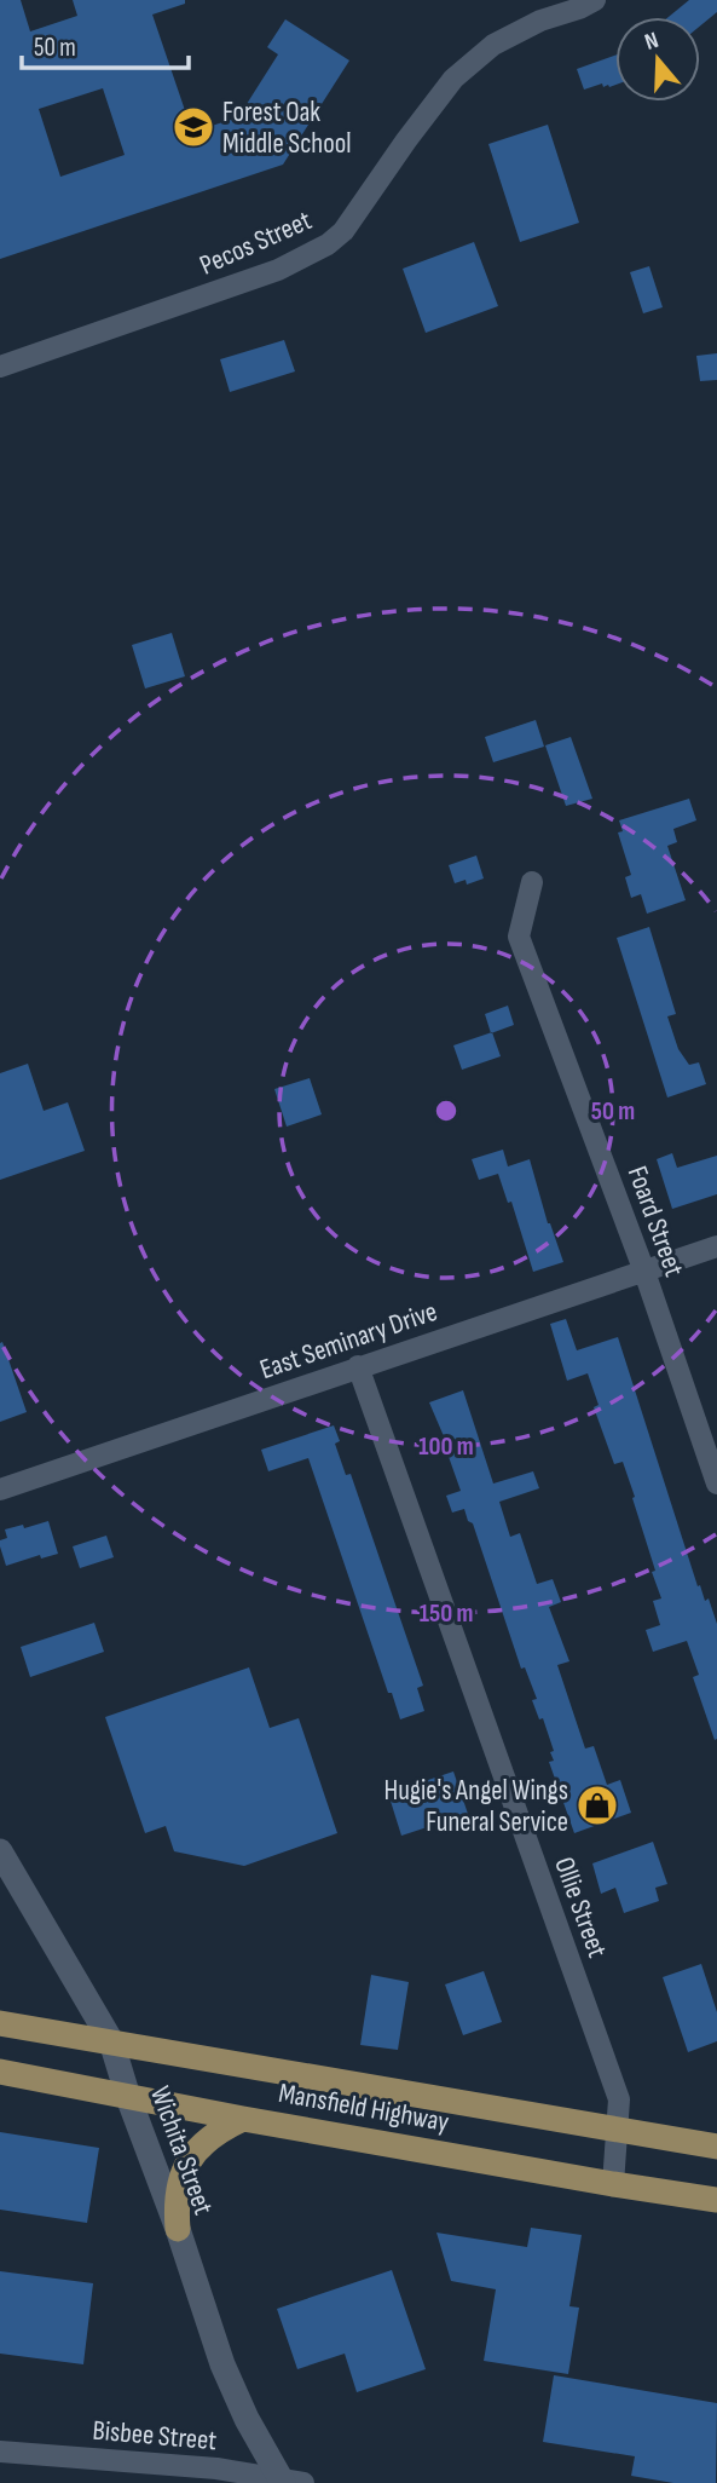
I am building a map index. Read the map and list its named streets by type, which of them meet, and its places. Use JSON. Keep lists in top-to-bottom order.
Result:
{
  "streets": {
    "main road": ["Mansfield Highway", "Wichita Street"],
    "street": [
      "Pecos Street",
      "Foard Street",
      "East Seminary Drive",
      "Ollie Street",
      "Bisbee Street"
    ]
  },
  "crossings": [
    ["Foard Street", "East Seminary Drive"],
    ["East Seminary Drive", "Ollie Street"],
    ["Ollie Street", "Mansfield Highway"],
    ["Mansfield Highway", "Wichita Street"],
    ["Wichita Street", "Bisbee Street"]
  ],
  "places": {
    "school or university": ["Forest Oak Middle School"],
    "shop": ["Hugie's Angel Wings Funeral Service"]
  },
  "scale_bar": "50 m",
  "north": "top",
  "rings": ["50 m", "100 m", "150 m"]
}
